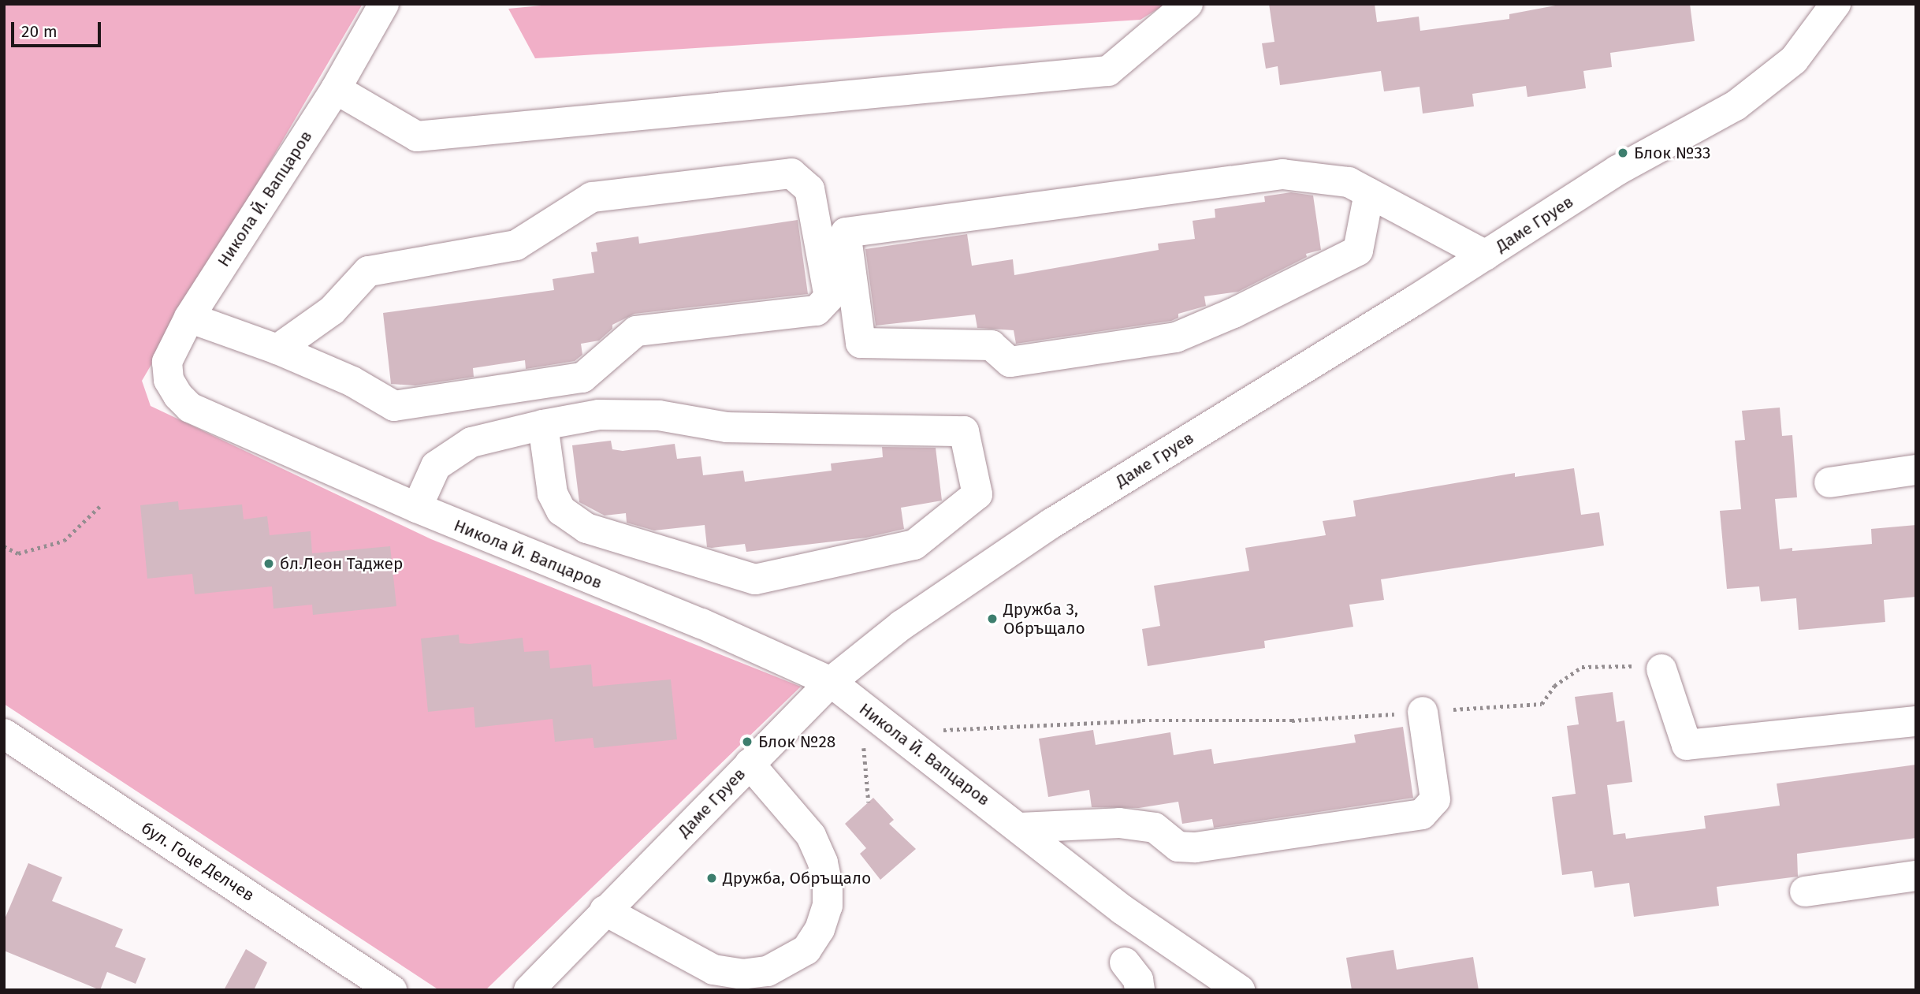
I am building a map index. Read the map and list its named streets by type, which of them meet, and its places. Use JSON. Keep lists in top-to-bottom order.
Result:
{
  "streets": {
    "street": ["Никола Й. Вапцаров", "Даме Груев", "бул. Гоце Делчев"]
  },
  "crossings": [
    ["Никола Й. Вапцаров", "Даме Груев"]
  ],
  "places": [
    "Блок №33",
    "бл.Леон Таджер",
    "Дружба 3, Обръщало",
    "Блок №28",
    "Дружба, Обръщало"
  ],
  "scale_bar": "20 m"
}
